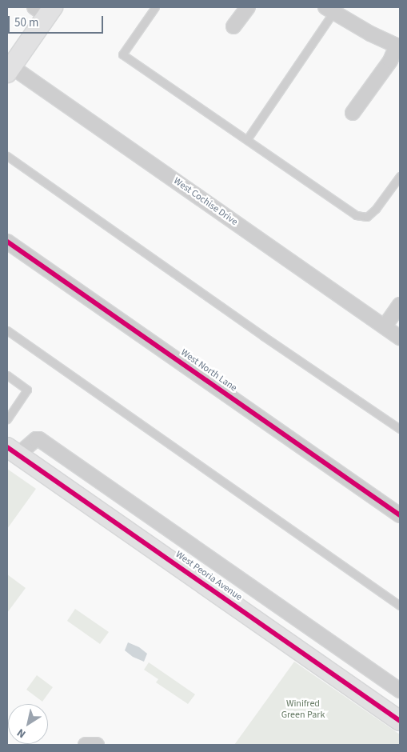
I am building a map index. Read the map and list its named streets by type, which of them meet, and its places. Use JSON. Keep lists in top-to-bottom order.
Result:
{
  "streets": {
    "main road": ["West Peoria Avenue"],
    "street": ["West Cochise Drive", "West North Lane"]
  },
  "parks": ["Winifred Green Park"],
  "scale_bar": "50 m",
  "north": "bottom left"
}
